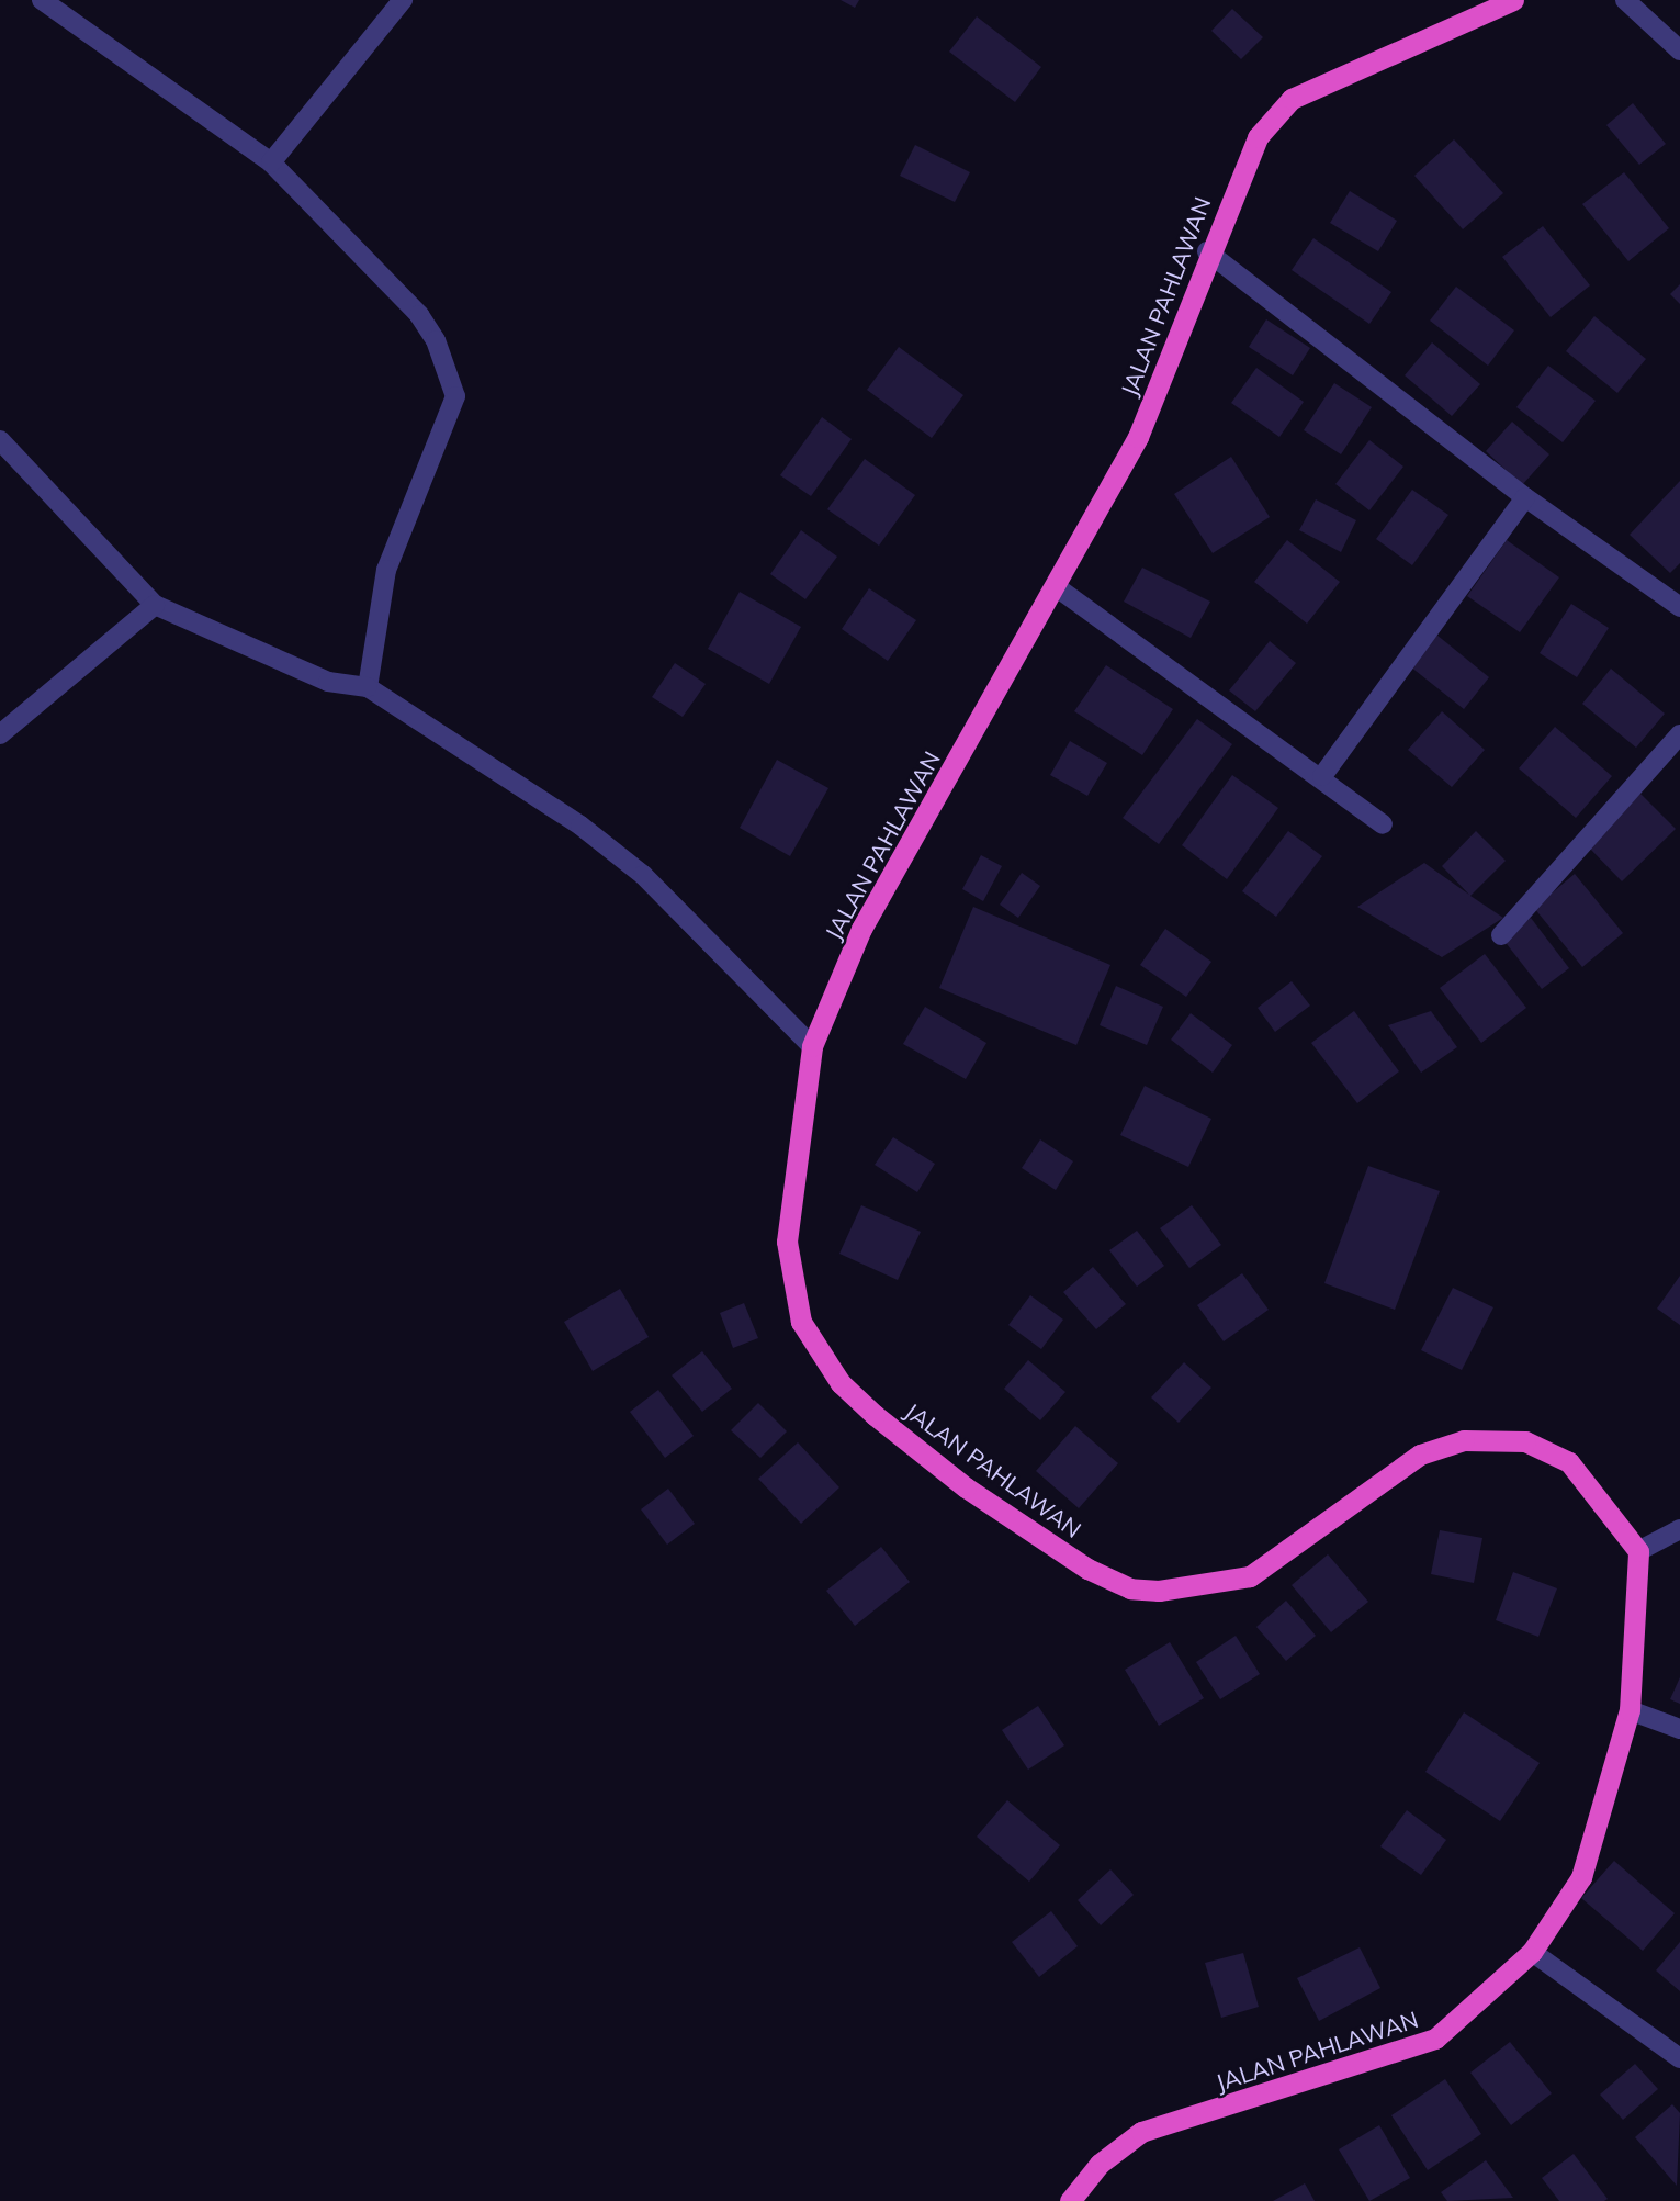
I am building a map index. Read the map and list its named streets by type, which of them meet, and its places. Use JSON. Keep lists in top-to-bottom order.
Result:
{
  "streets": {
    "highway": ["JALAN PAHLAWAN"]
  }
}
